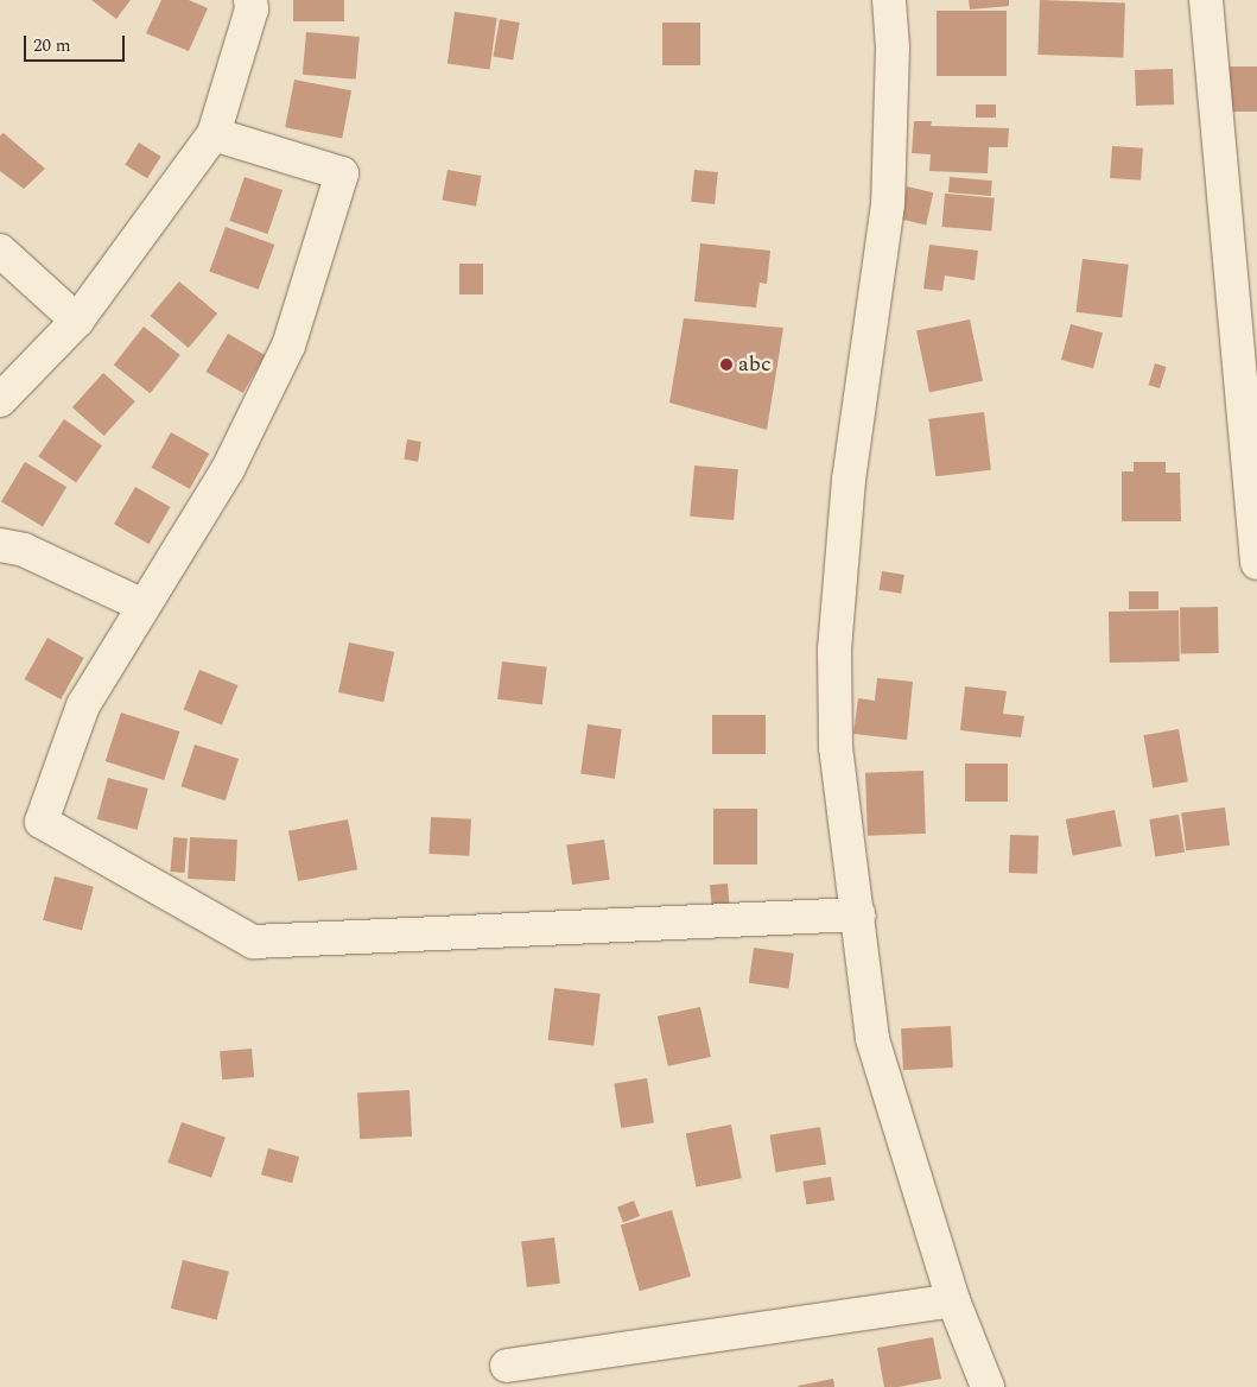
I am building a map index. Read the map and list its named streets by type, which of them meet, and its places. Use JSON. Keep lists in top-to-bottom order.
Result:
{
  "places": ["abc"],
  "scale_bar": "20 m"
}
